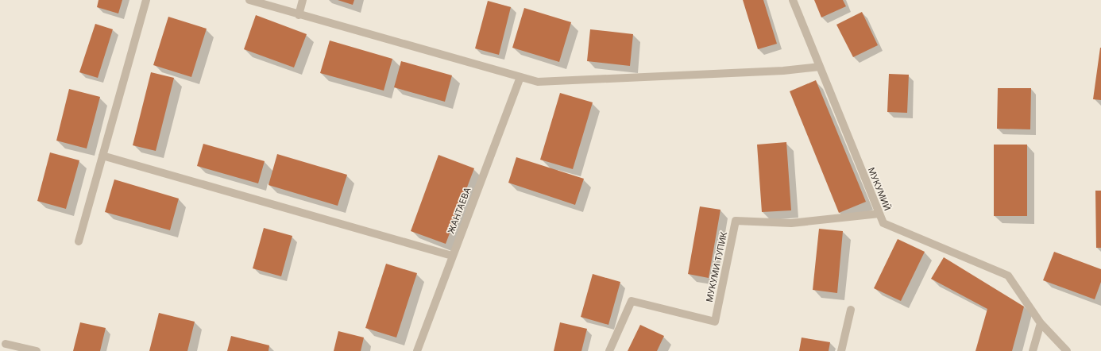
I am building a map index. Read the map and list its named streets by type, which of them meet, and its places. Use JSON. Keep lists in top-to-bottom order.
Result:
{
  "streets": {
    "street": ["МУКУМИЙ", "ЖАНТАЕВА", "МУКУМИ ТУПИК"]
  },
  "crossings": [
    ["МУКУМИЙ", "МУКУМИ ТУПИК"]
  ]
}
